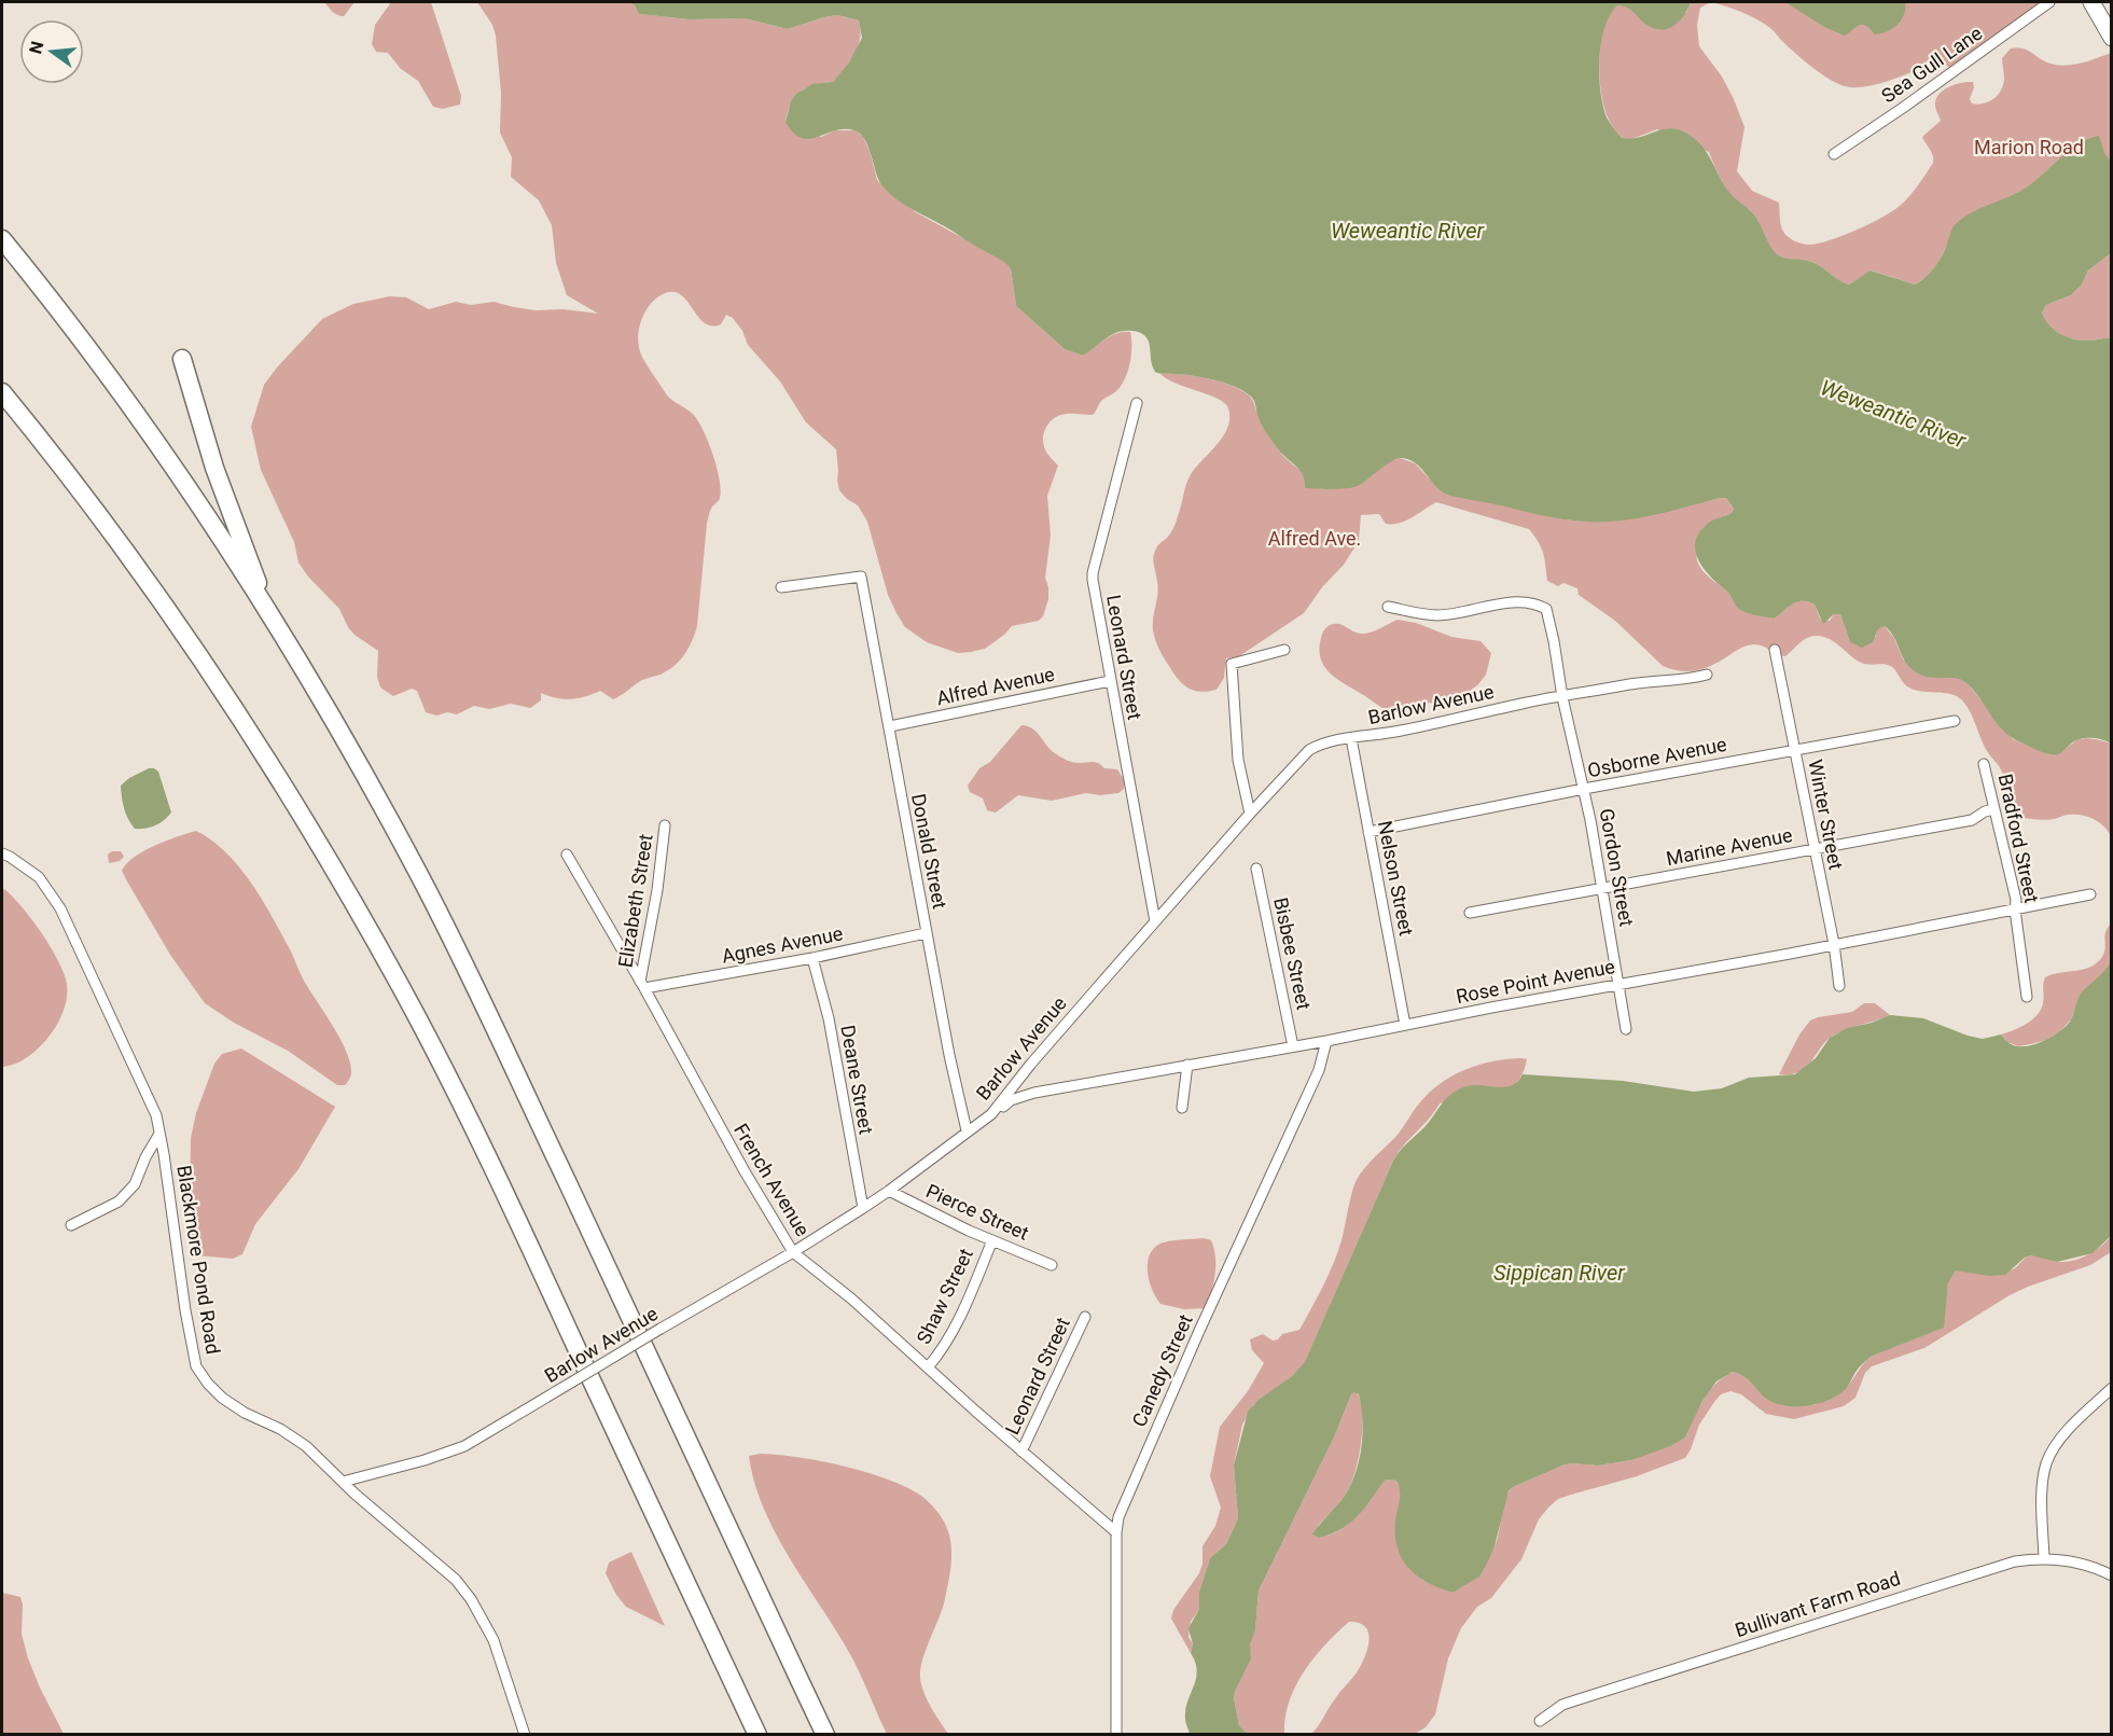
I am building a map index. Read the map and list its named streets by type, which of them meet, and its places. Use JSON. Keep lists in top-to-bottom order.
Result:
{
  "streets": {
    "street": [
      "Sea Gull Lane",
      "Leonard Street",
      "Alfred Avenue",
      "Barlow Avenue",
      "Osborne Avenue",
      "Winter Street",
      "Bradford Street",
      "Marine Avenue",
      "Donald Street",
      "Gordon Street",
      "Nelson Street",
      "Elizabeth Street",
      "Agnes Avenue",
      "Bisbee Street",
      "Rose Point Avenue",
      "Deane Street",
      "French Avenue",
      "Pierce Street",
      "Blackmore Pond Road",
      "Shaw Street",
      "Canedy Street",
      "Bullivant Farm Road"
    ]
  },
  "crossings": [
    ["Leonard Street", "Alfred Avenue"],
    ["Leonard Street", "Barlow Avenue"],
    ["Leonard Street", "French Avenue"],
    ["Alfred Avenue", "Donald Street"],
    ["Barlow Avenue", "Donald Street"],
    ["Barlow Avenue", "Gordon Street"],
    ["Barlow Avenue", "Nelson Street"],
    ["Barlow Avenue", "Rose Point Avenue"],
    ["Barlow Avenue", "Deane Street"],
    ["Barlow Avenue", "French Avenue"],
    ["Barlow Avenue", "Pierce Street"],
    ["Barlow Avenue", "Blackmore Pond Road"],
    ["Osborne Avenue", "Winter Street"],
    ["Osborne Avenue", "Gordon Street"],
    ["Osborne Avenue", "Nelson Street"],
    ["Winter Street", "Marine Avenue"],
    ["Winter Street", "Rose Point Avenue"],
    ["Bradford Street", "Marine Avenue"],
    ["Bradford Street", "Rose Point Avenue"],
    ["Marine Avenue", "Gordon Street"],
    ["Donald Street", "Agnes Avenue"],
    ["Gordon Street", "Rose Point Avenue"],
    ["Nelson Street", "Rose Point Avenue"],
    ["Elizabeth Street", "Agnes Avenue"],
    ["Elizabeth Street", "French Avenue"],
    ["Agnes Avenue", "Deane Street"],
    ["Agnes Avenue", "French Avenue"],
    ["Bisbee Street", "Rose Point Avenue"],
    ["Rose Point Avenue", "Canedy Street"],
    ["French Avenue", "Shaw Street"],
    ["French Avenue", "Canedy Street"],
    ["Pierce Street", "Shaw Street"]
  ],
  "water": ["Weweantic River", "Sippican River"],
  "parks": ["Marion Road", "Alfred Ave."],
  "north": "left"
}
